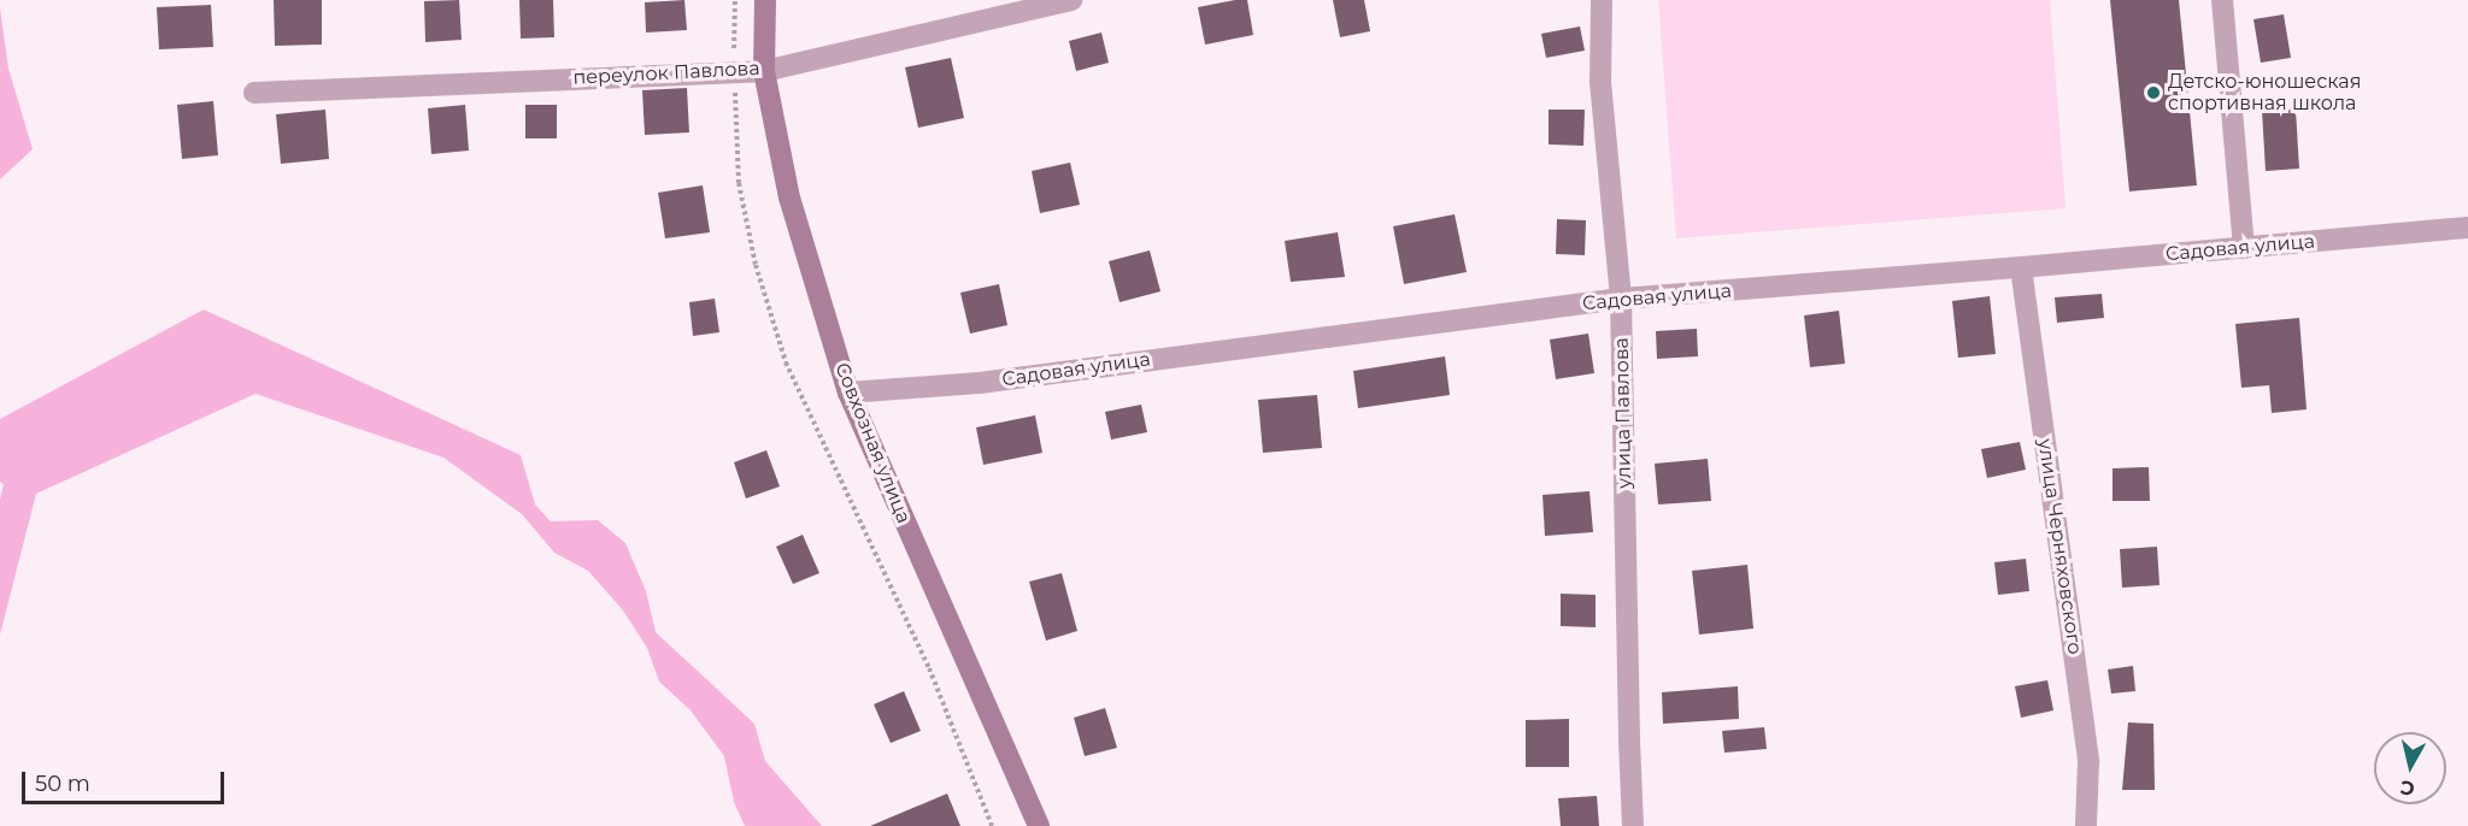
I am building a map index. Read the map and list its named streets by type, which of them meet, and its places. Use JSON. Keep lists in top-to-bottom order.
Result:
{
  "streets": {
    "street": [
      "переулок Павлова",
      "Садовая улица",
      "улица Павлова",
      "Совхозная улица",
      "улица Черняховского"
    ]
  },
  "crossings": [
    ["переулок Павлова", "Совхозная улица"],
    ["Садовая улица", "улица Павлова"],
    ["Садовая улица", "Совхозная улица"],
    ["Садовая улица", "улица Черняховского"]
  ],
  "places": ["Детско-юношеская спортивная школа"],
  "scale_bar": "50 m",
  "north": "bottom"
}
